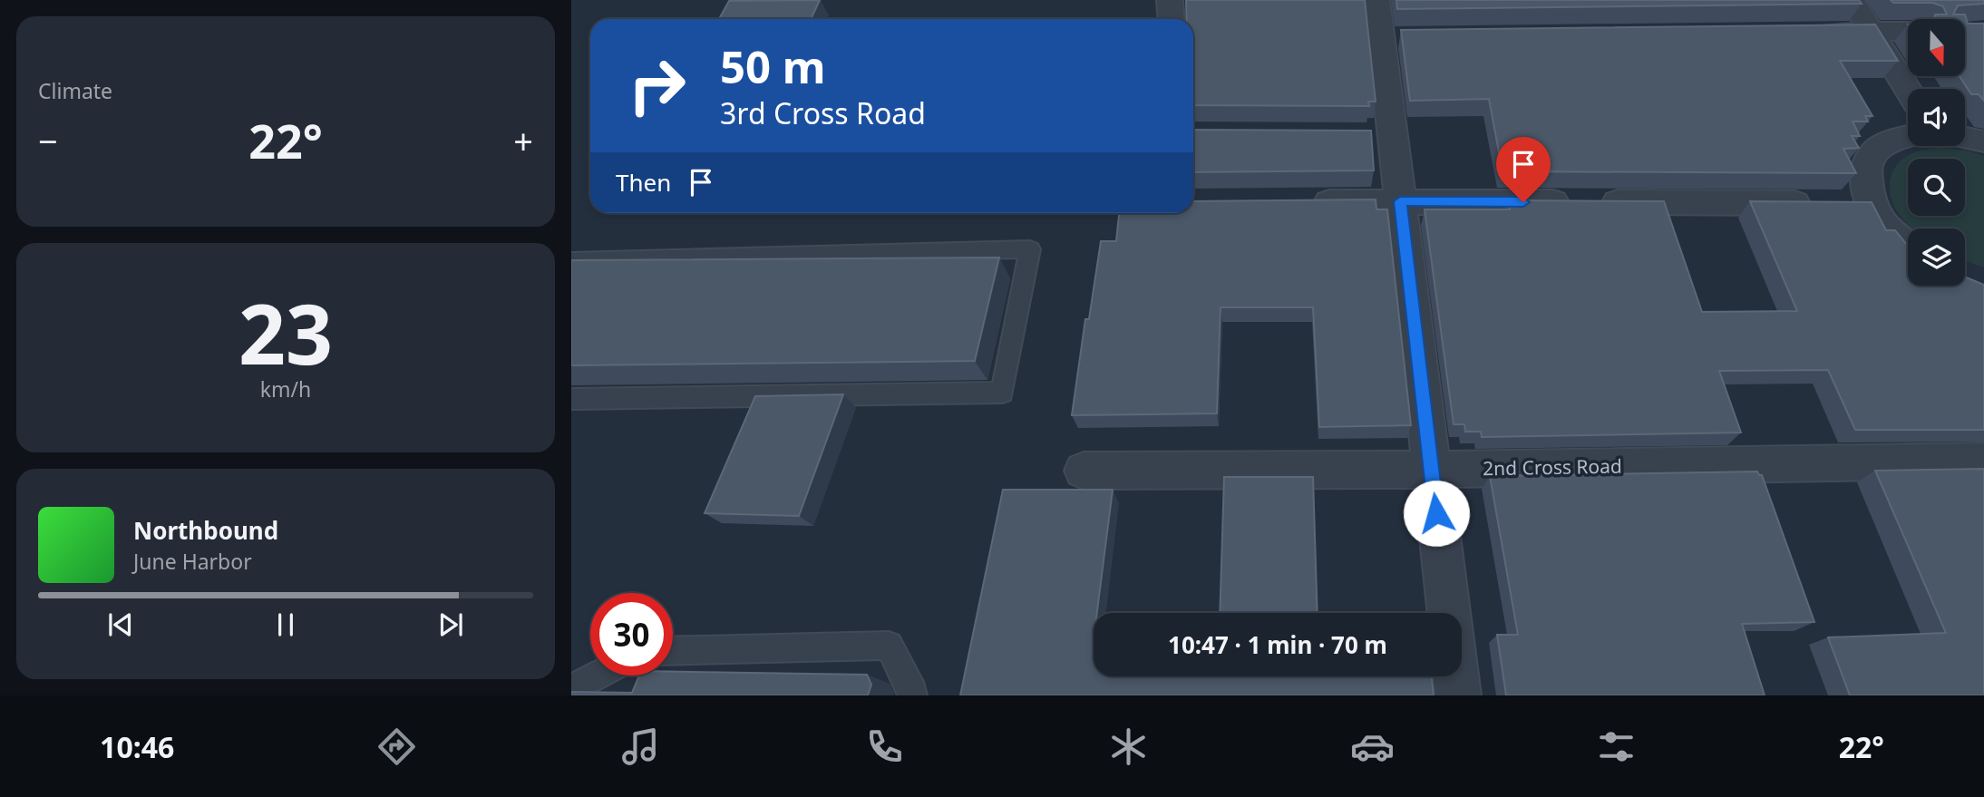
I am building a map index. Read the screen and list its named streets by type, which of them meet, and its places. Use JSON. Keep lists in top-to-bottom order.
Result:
{
  "streets": {
    "street": ["2nd Cross Road"]
  },
  "north": "bottom",
  "page": {
    "tile": [
      "Climate",
      ["23", "km/h"]
    ],
    "turn": ["50 m", "3rd Cross Road"],
    "heat": ["−", "22°", "+"],
    "then": "Then",
    "song": ["Northbound", "June Harbor"],
    "limit": "30",
    "trip": "10:47 · 1 min · 70 m",
    "tabs": ["10:46", "22°"]
  }
}
